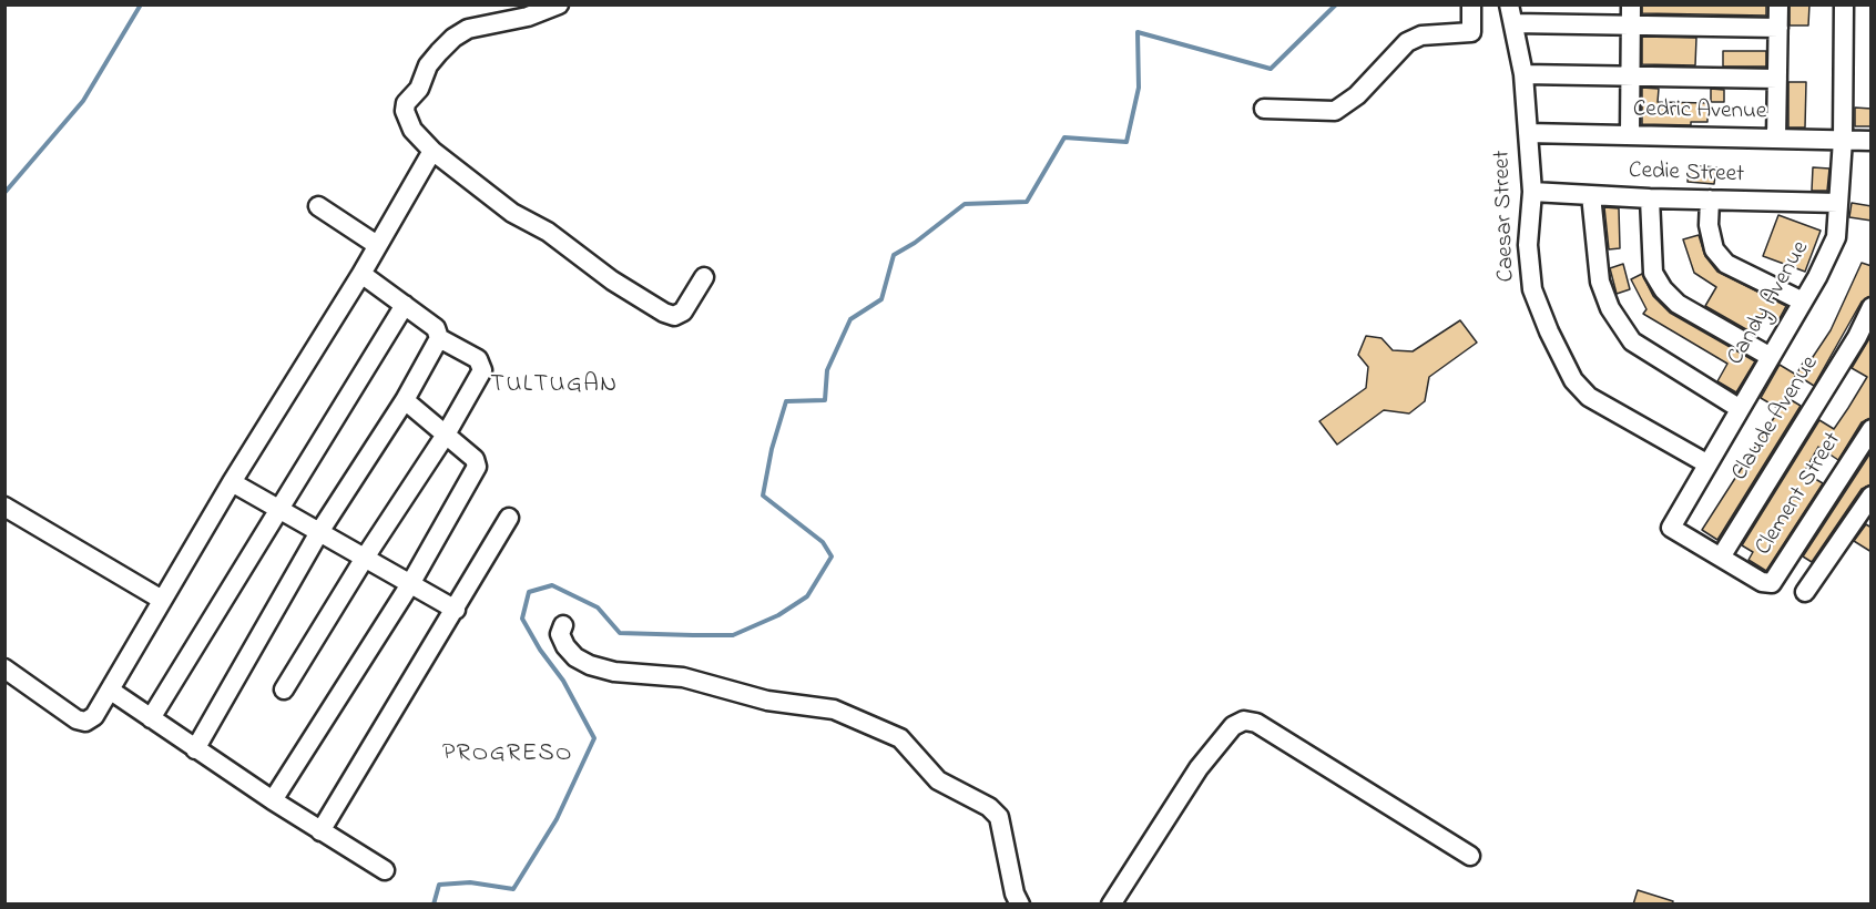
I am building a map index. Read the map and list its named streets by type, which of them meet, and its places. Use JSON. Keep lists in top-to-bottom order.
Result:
{
  "streets": {
    "street": [
      "Cedric Avenue",
      "Cedie Street",
      "Caesar Street",
      "Candy Avenue",
      "Claude Avenue",
      "Clement Street"
    ]
  },
  "crossings": [
    ["Cedric Avenue", "Caesar Street"],
    ["Cedric Avenue", "Candy Avenue"],
    ["Cedie Street", "Caesar Street"],
    ["Cedie Street", "Candy Avenue"],
    ["Caesar Street", "Candy Avenue"],
    ["Candy Avenue", "Claude Avenue"],
    ["Candy Avenue", "Clement Street"],
    ["Claude Avenue", "Clement Street"]
  ],
  "districts": ["TULTUGAN", "PROGRESO"]
}
